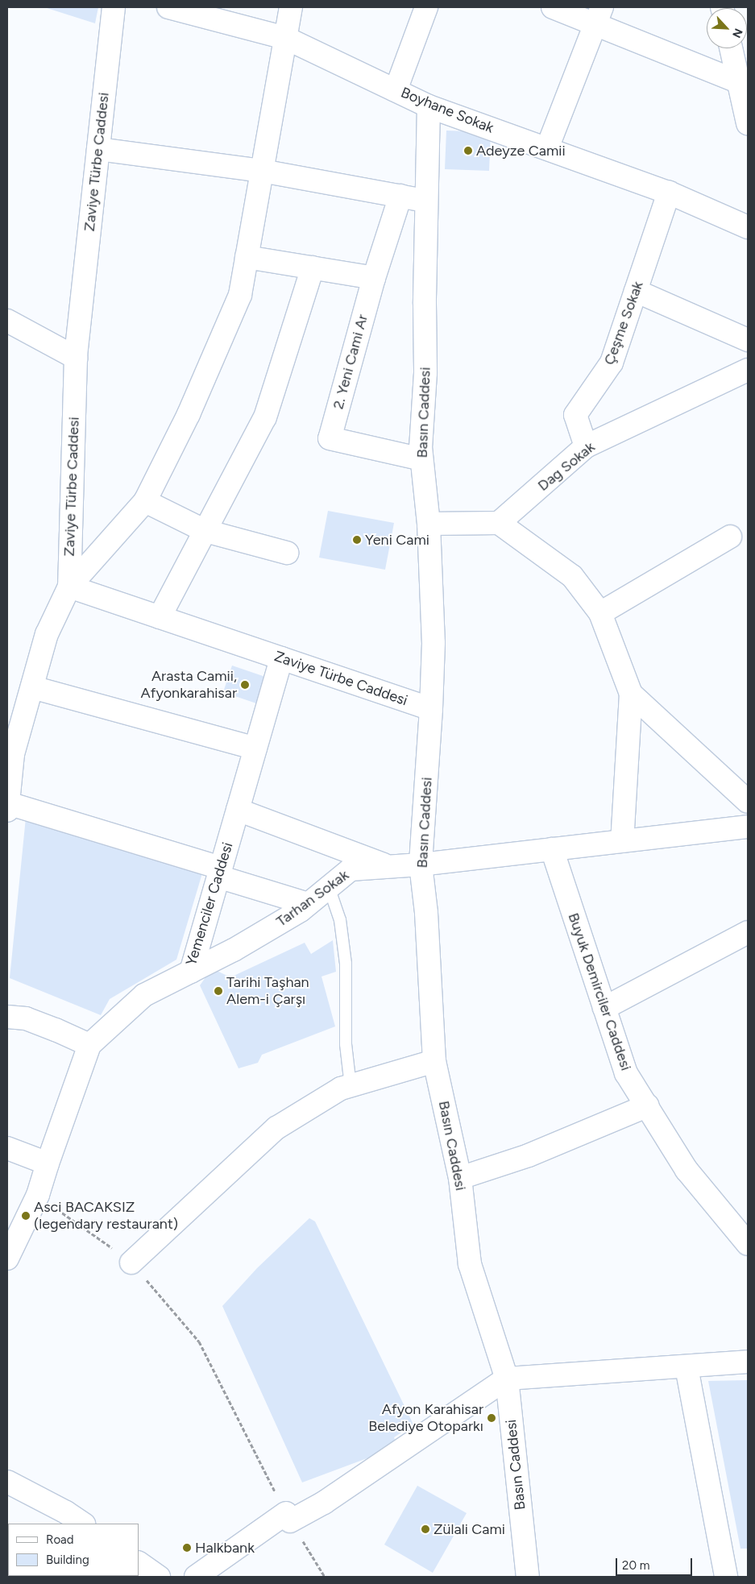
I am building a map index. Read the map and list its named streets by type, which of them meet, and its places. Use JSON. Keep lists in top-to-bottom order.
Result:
{
  "streets": {
    "street": [
      "Boyhane Sokak",
      "Zaviye Türbe Caddesi",
      "Çeşme Sokak",
      "2. Yeni Cami Ar",
      "Basın Caddesi",
      "Dag Sokak",
      "Tarhan Sokak",
      "Yemenciler Caddesi",
      "Buyuk Demirciler Caddesi"
    ]
  },
  "crossings": [
    ["Boyhane Sokak", "Çeşme Sokak"],
    ["Boyhane Sokak", "Basın Caddesi"],
    ["Zaviye Türbe Caddesi", "Basın Caddesi"],
    ["Zaviye Türbe Caddesi", "Yemenciler Caddesi"],
    ["Çeşme Sokak", "Dag Sokak"],
    ["2. Yeni Cami Ar", "Basın Caddesi"],
    ["Basın Caddesi", "Tarhan Sokak"],
    ["Tarhan Sokak", "Yemenciler Caddesi"],
    ["Tarhan Sokak", "Buyuk Demirciler Caddesi"]
  ],
  "places": [
    "Adeyze Camii",
    "Yeni Cami",
    "Arasta Camii, Afyonkarahisar",
    "Tarihi Taşhan Alem-i Çarşı",
    "Asci BACAKSIZ (legendary restaurant)",
    "Afyon Karahisar Belediye Otoparkı",
    "Zülali Cami",
    "Halkbank"
  ],
  "legend": ["Road", "Building"],
  "scale_bar": "20 m",
  "north": "bottom right"
}
